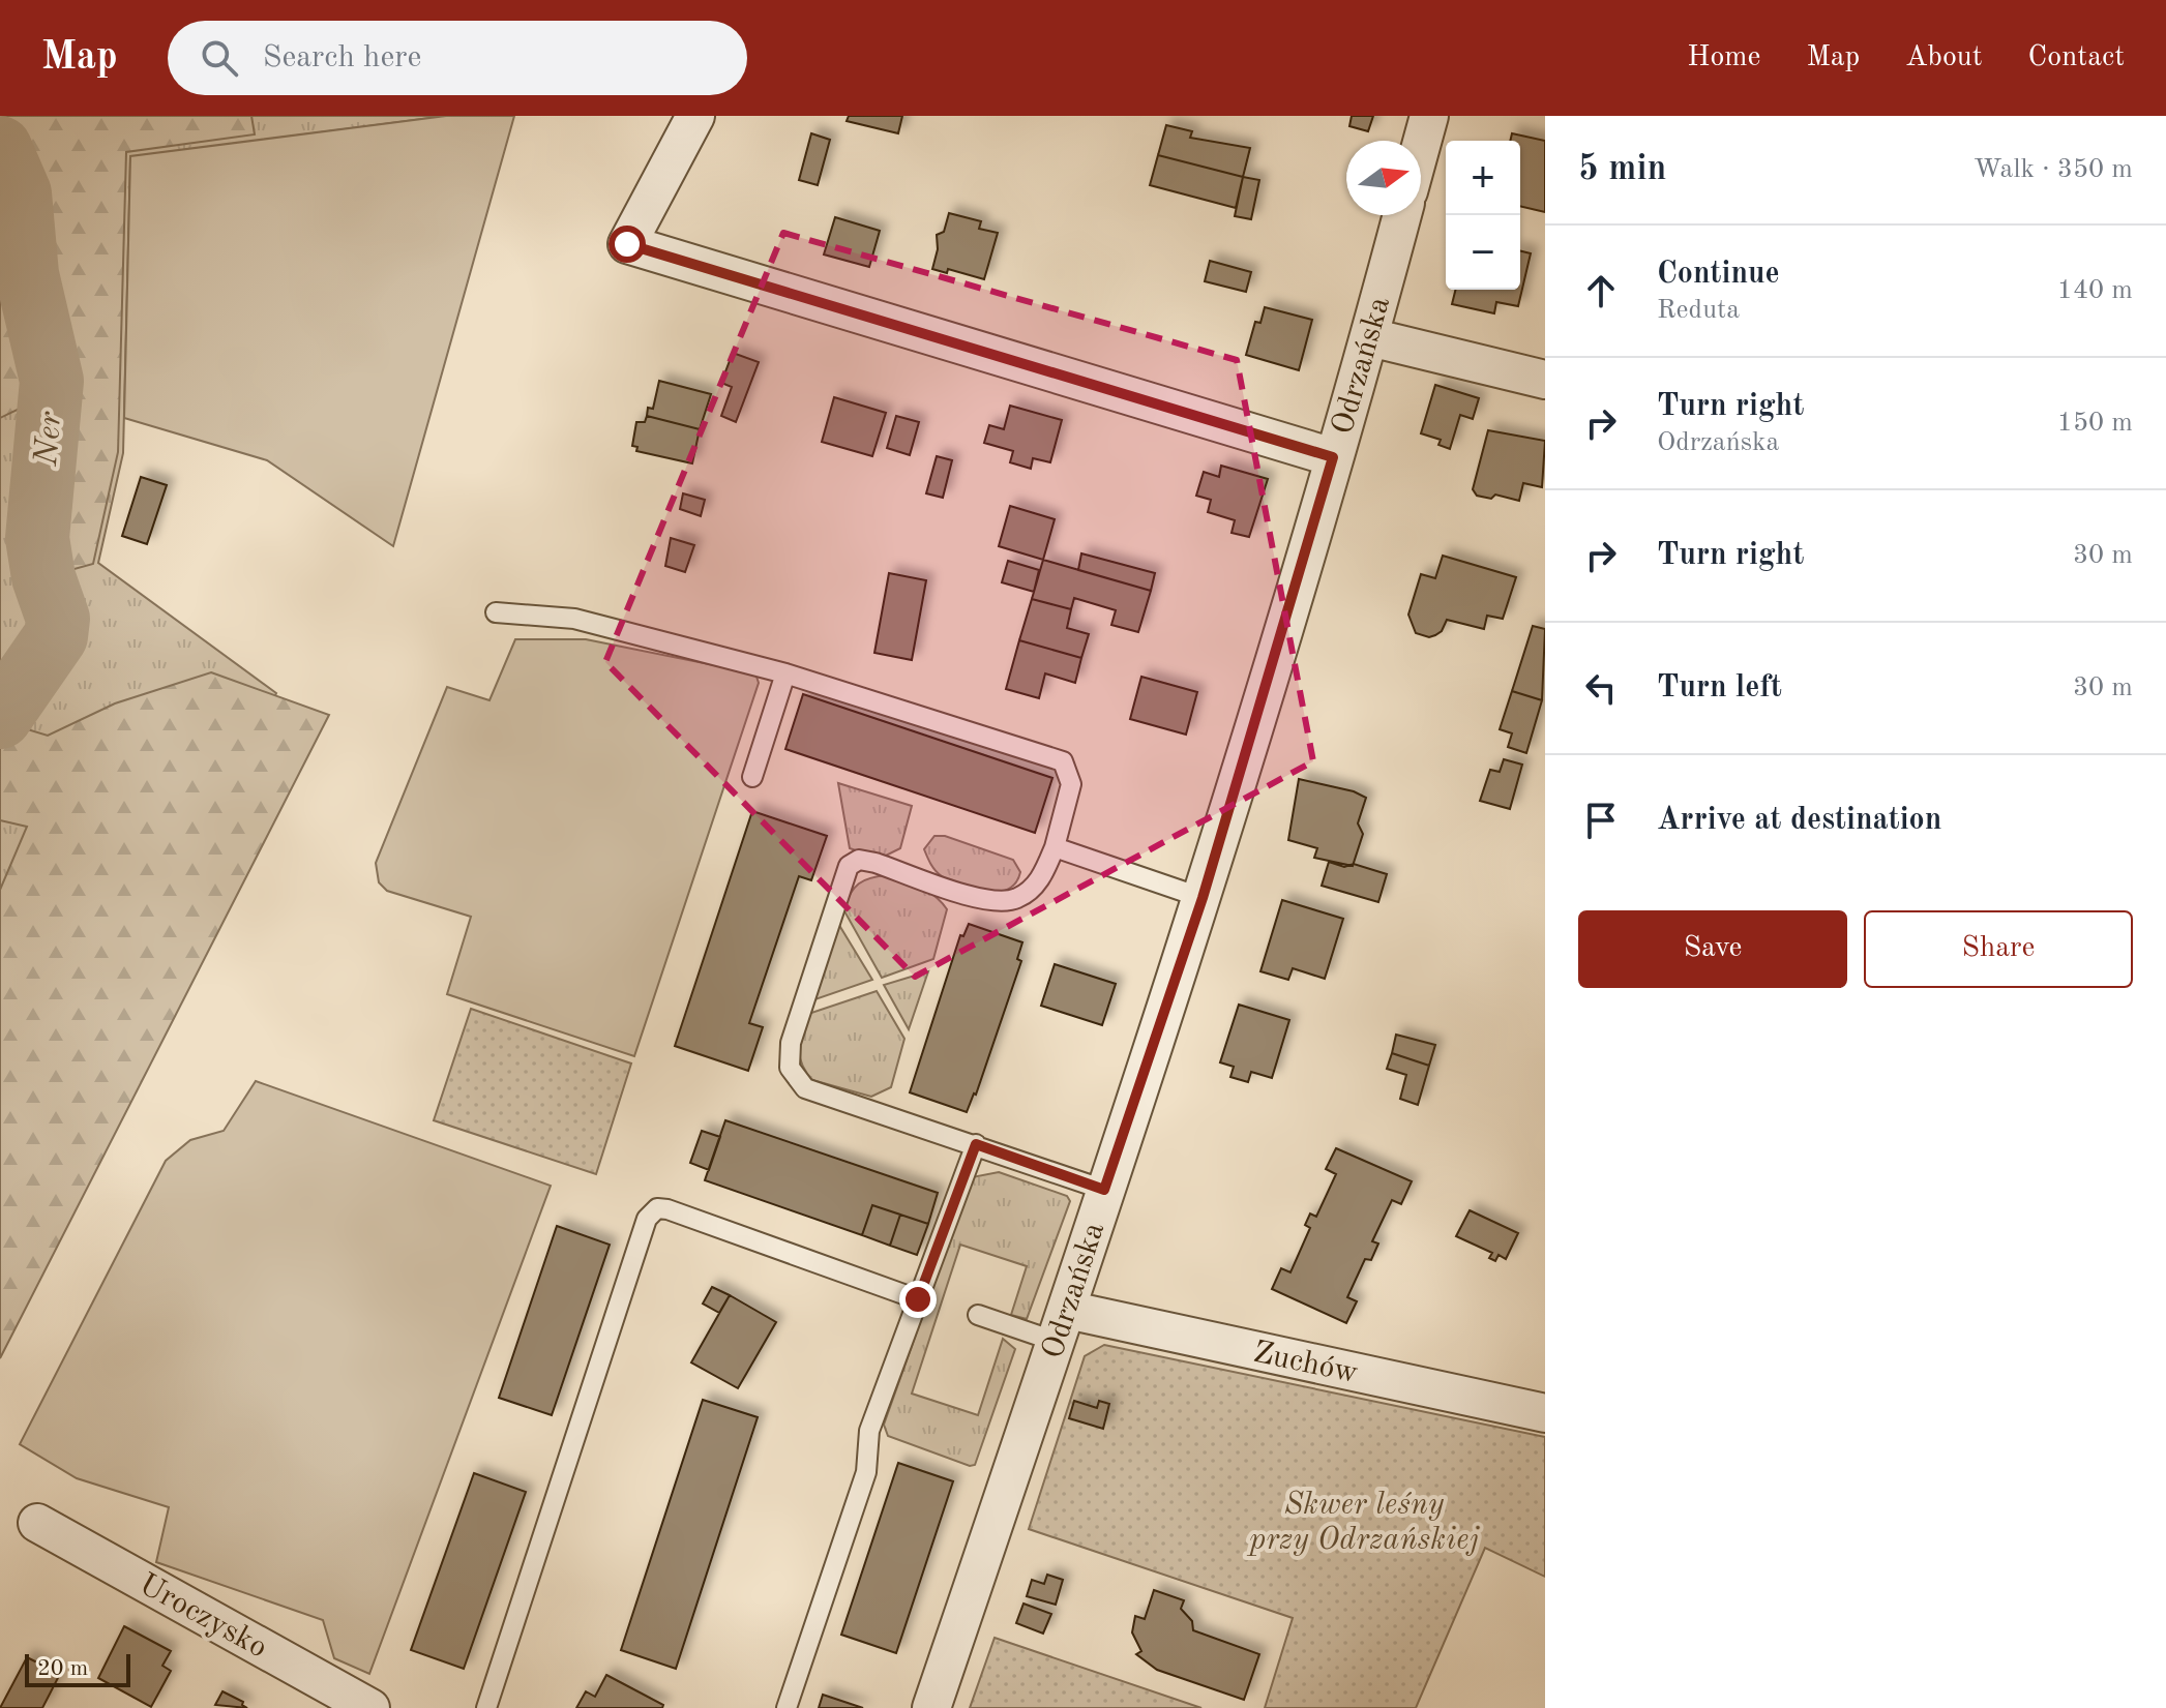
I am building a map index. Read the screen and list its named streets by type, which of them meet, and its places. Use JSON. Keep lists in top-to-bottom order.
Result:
{
  "streets": {
    "street": ["Odrzańska", "Zuchów", "Uroczysko"]
  },
  "crossings": [
    ["Odrzańska", "Zuchów"]
  ],
  "water": ["Ner"],
  "parks": ["Skwer leśny przy Odrzańskiej"],
  "scale_bar": "20 m",
  "north": "right",
  "page": {
    "header": "Map",
    "search": "Search here",
    "nav": [
      "Home",
      "Map",
      "About",
      "Contact"
    ],
    "heading": ["5 min", "Walk · 350 m"],
    "map_buttons": ["+", "−"],
    "list": [
      ["Continue", "Reduta", "140 m"],
      ["Turn right", "Odrzańska", "150 m"],
      ["Turn right", "30 m"],
      ["Turn left", "30 m"],
      "Arrive at destination"
    ],
    "buttons": ["Save", "Share"],
    "scale": "20 m"
  }
}
